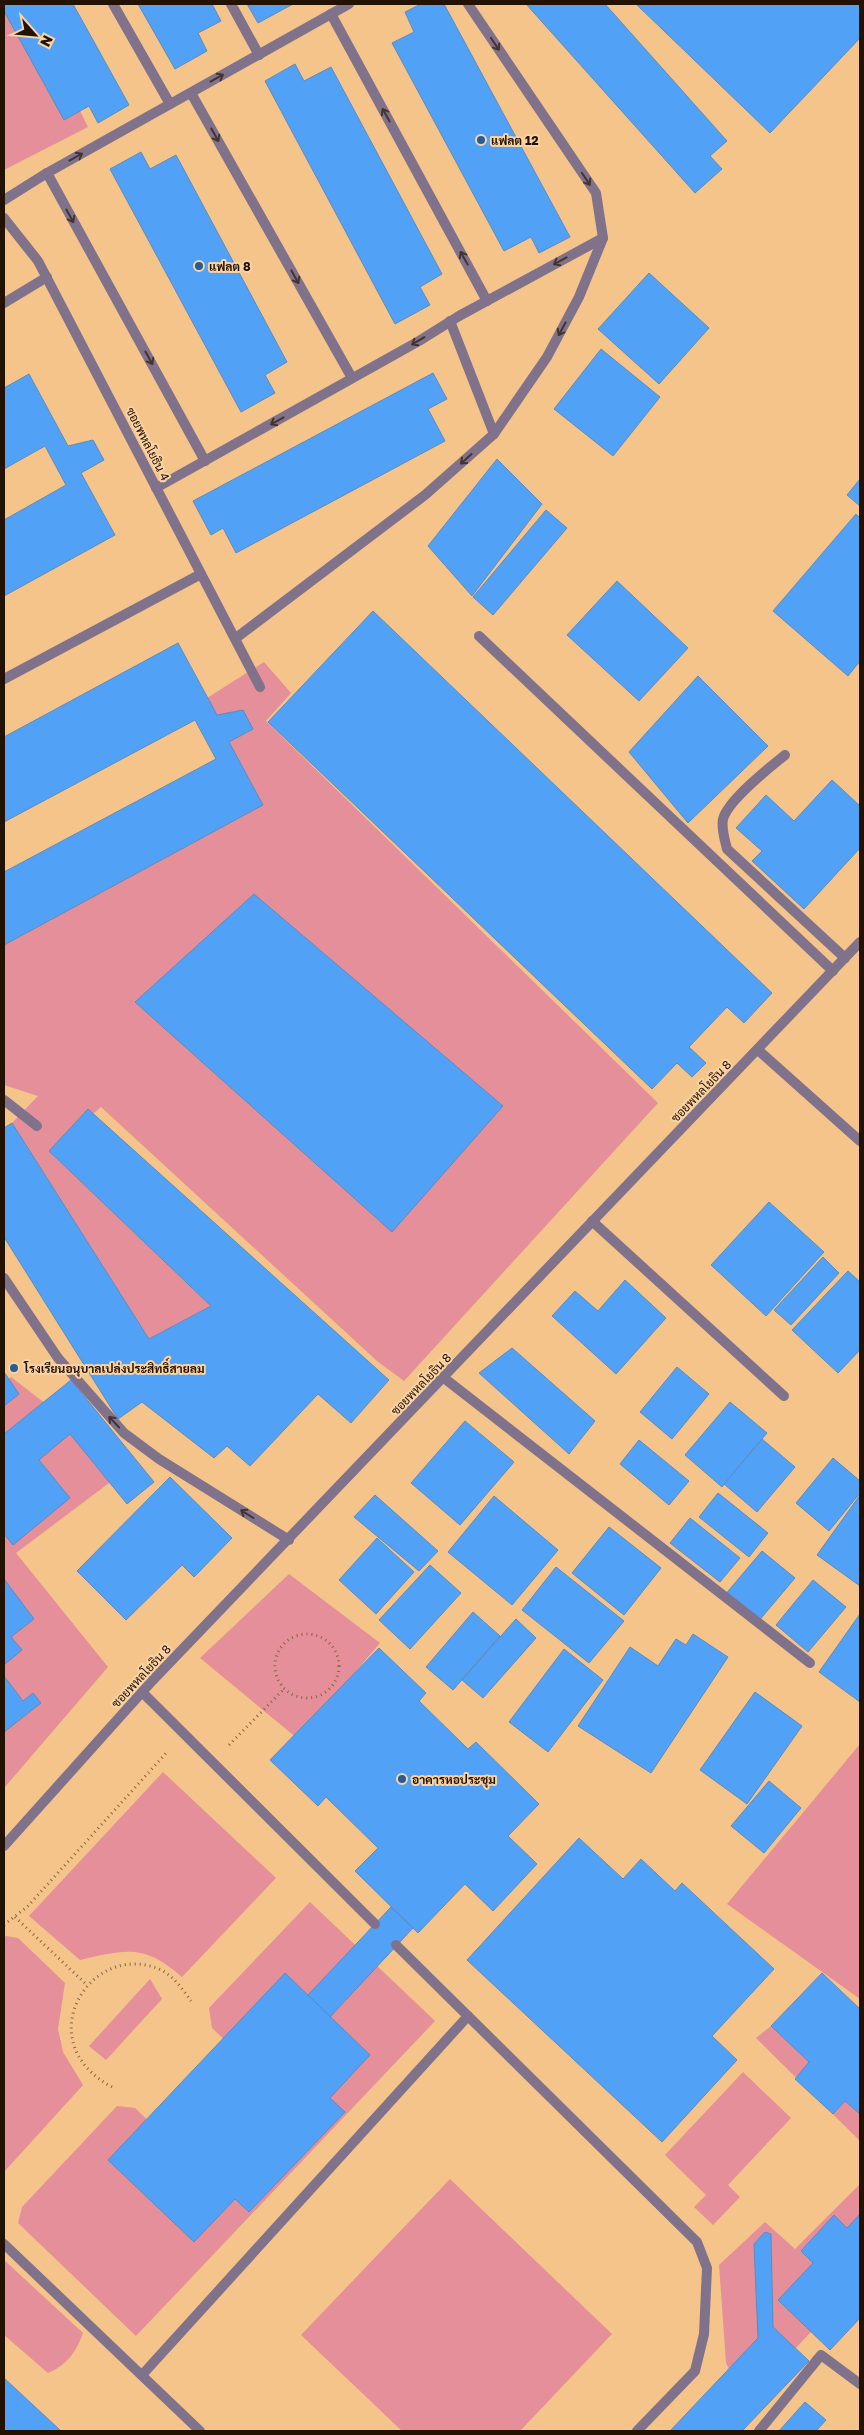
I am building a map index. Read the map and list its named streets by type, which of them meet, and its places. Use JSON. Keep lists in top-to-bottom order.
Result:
{
  "streets": {
    "street": ["ซอยพหลโยธิน 4", "ซอยพหลโยธิน 8"]
  },
  "places": [
    "แฟลต 12",
    "แฟลต 8",
    "โรงเรียนอนุบาลเปล่งประสิทธิ์สายลม",
    "อาคารหอประชุม"
  ],
  "north": "bottom right"
}
